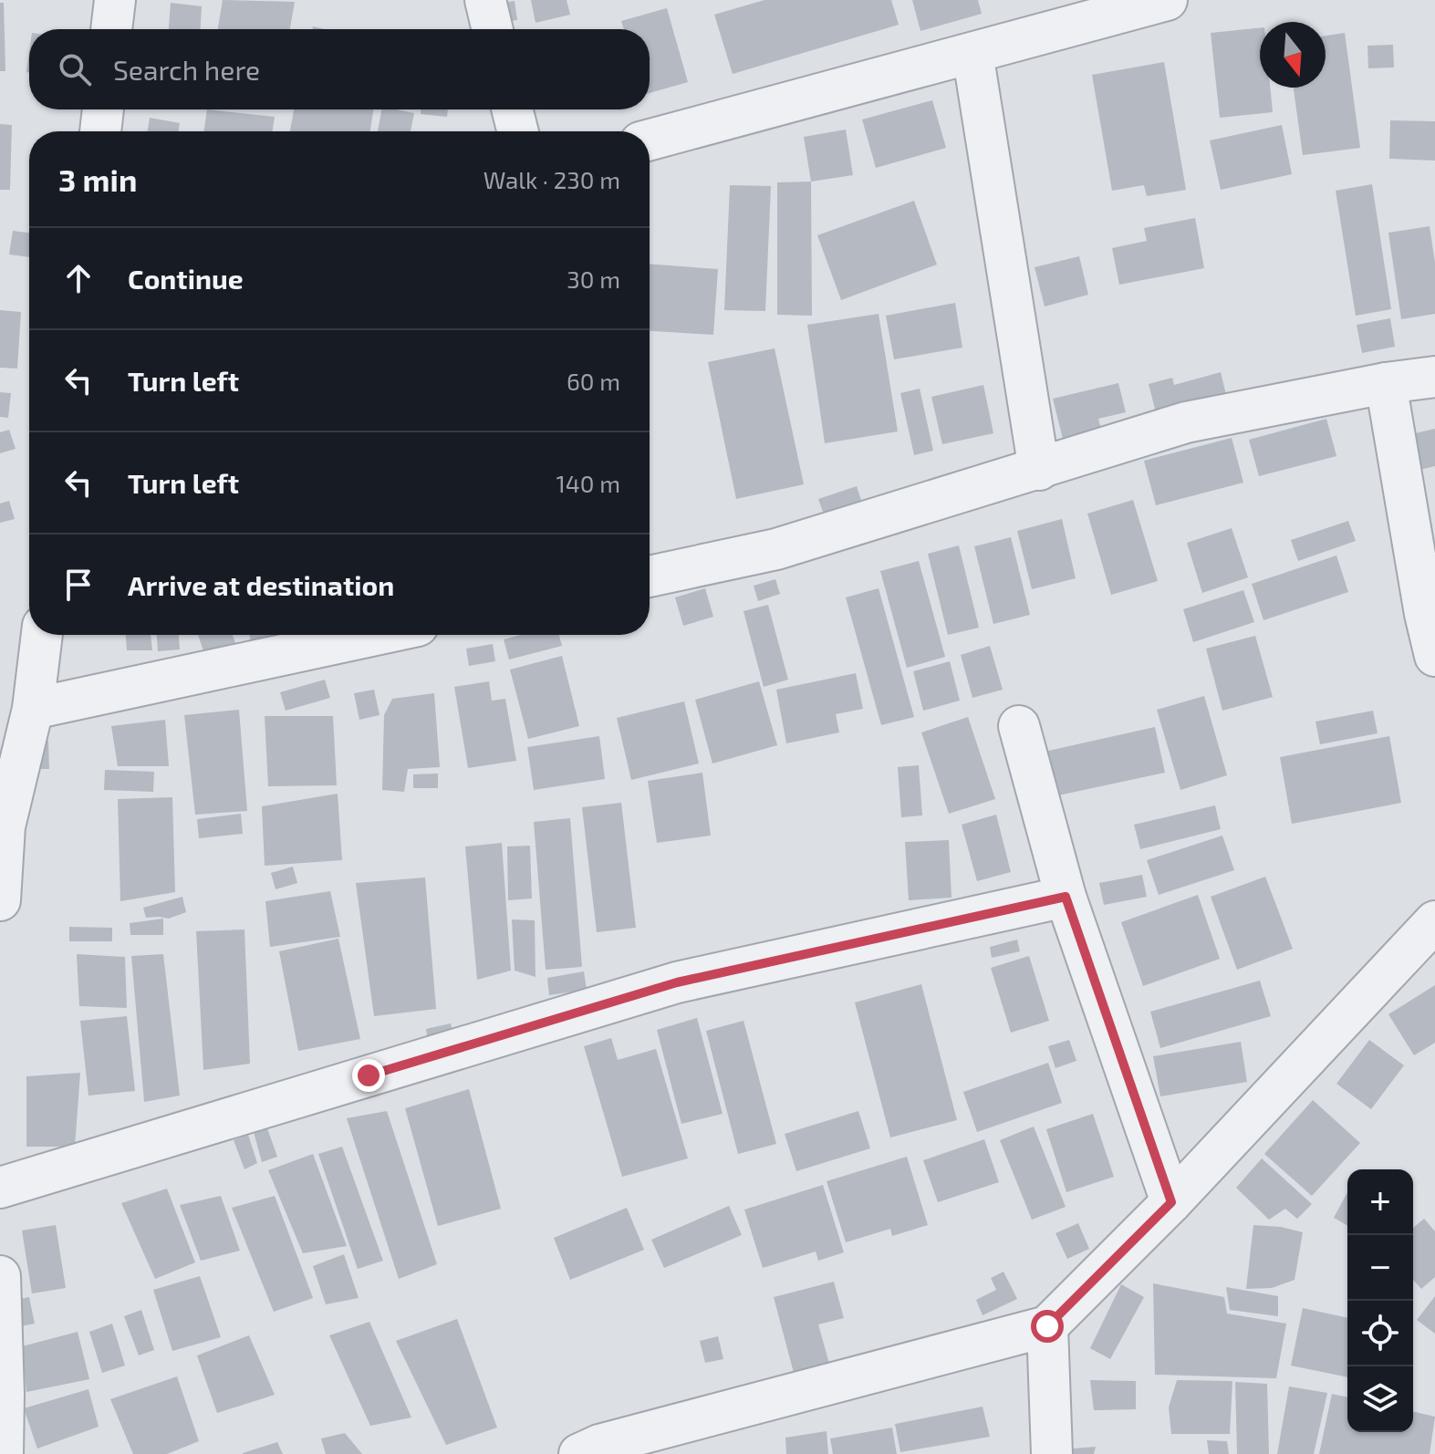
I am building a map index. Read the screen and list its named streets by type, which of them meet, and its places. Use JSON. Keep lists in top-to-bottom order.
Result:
{
  "north": "bottom",
  "page": {
    "search": "Search here",
    "heading": ["3 min", "Walk · 230 m"],
    "list": [
      ["Continue", "30 m"],
      ["Turn left", "60 m"],
      ["Turn left", "140 m"],
      "Arrive at destination"
    ],
    "map_buttons": ["+", "−"]
  }
}
